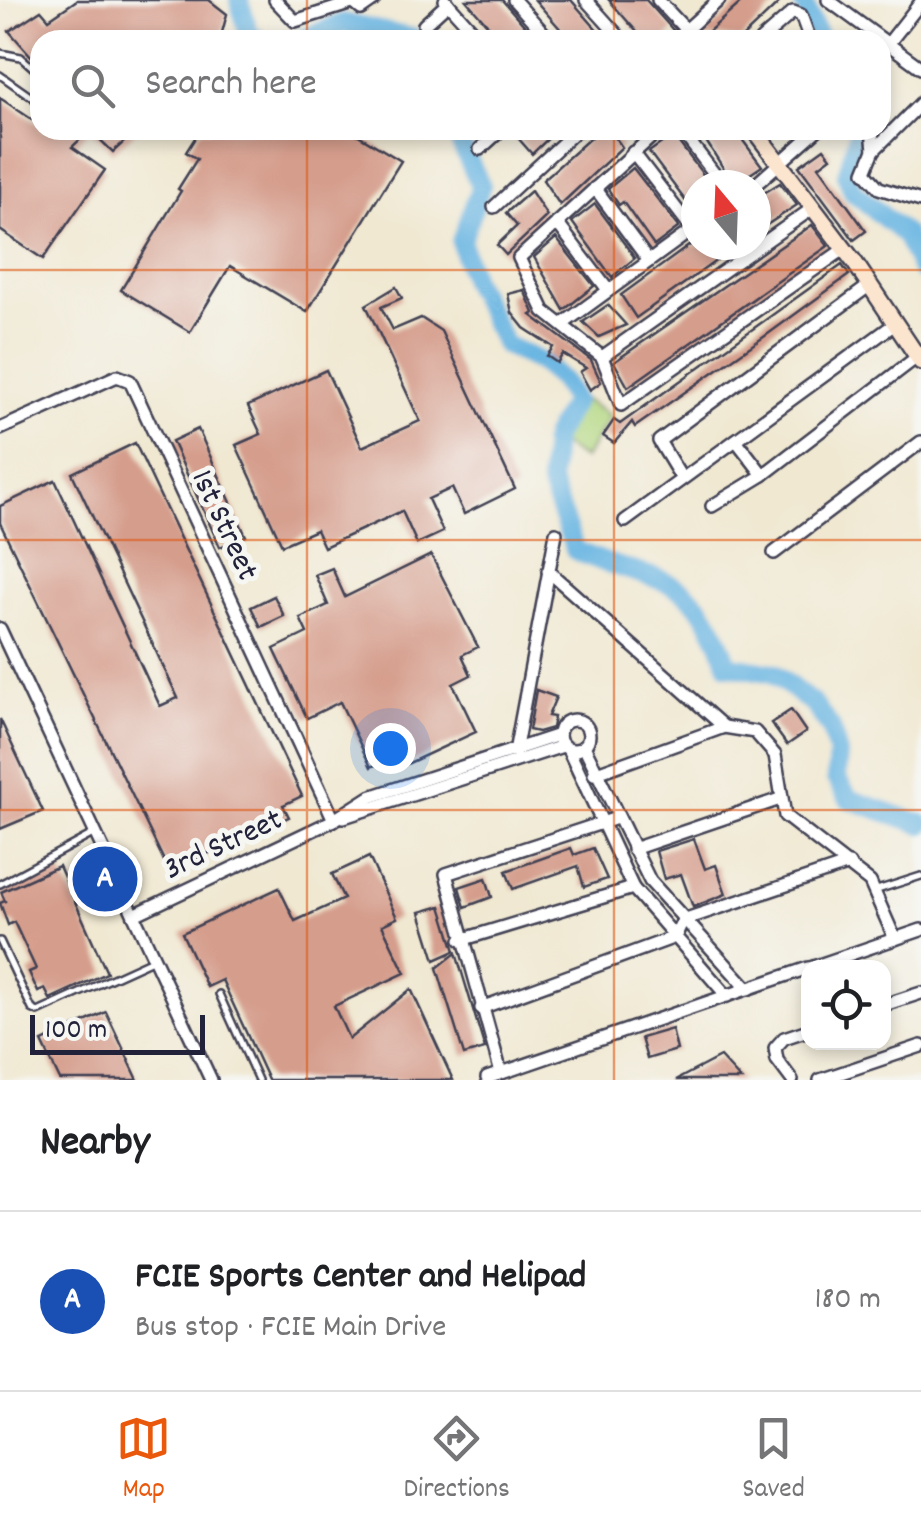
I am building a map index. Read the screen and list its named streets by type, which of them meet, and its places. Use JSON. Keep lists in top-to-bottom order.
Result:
{
  "streets": {
    "street": ["1st Street", "3rd Street"]
  },
  "crossings": [
    ["1st Street", "3rd Street"]
  ],
  "scale_bar": "100 m",
  "north": "top",
  "page": {
    "search": "Search here",
    "pins": "A",
    "scale": "100 m",
    "heading": "Nearby",
    "list": [
      {
        "mark": "A",
        "name": "FCIE Sports Center and Helipad",
        "note": "Bus stop · FCIE Main Drive",
        "value": "180 m"
      }
    ],
    "nav": ["Map", "Directions", "Saved"]
  }
}
